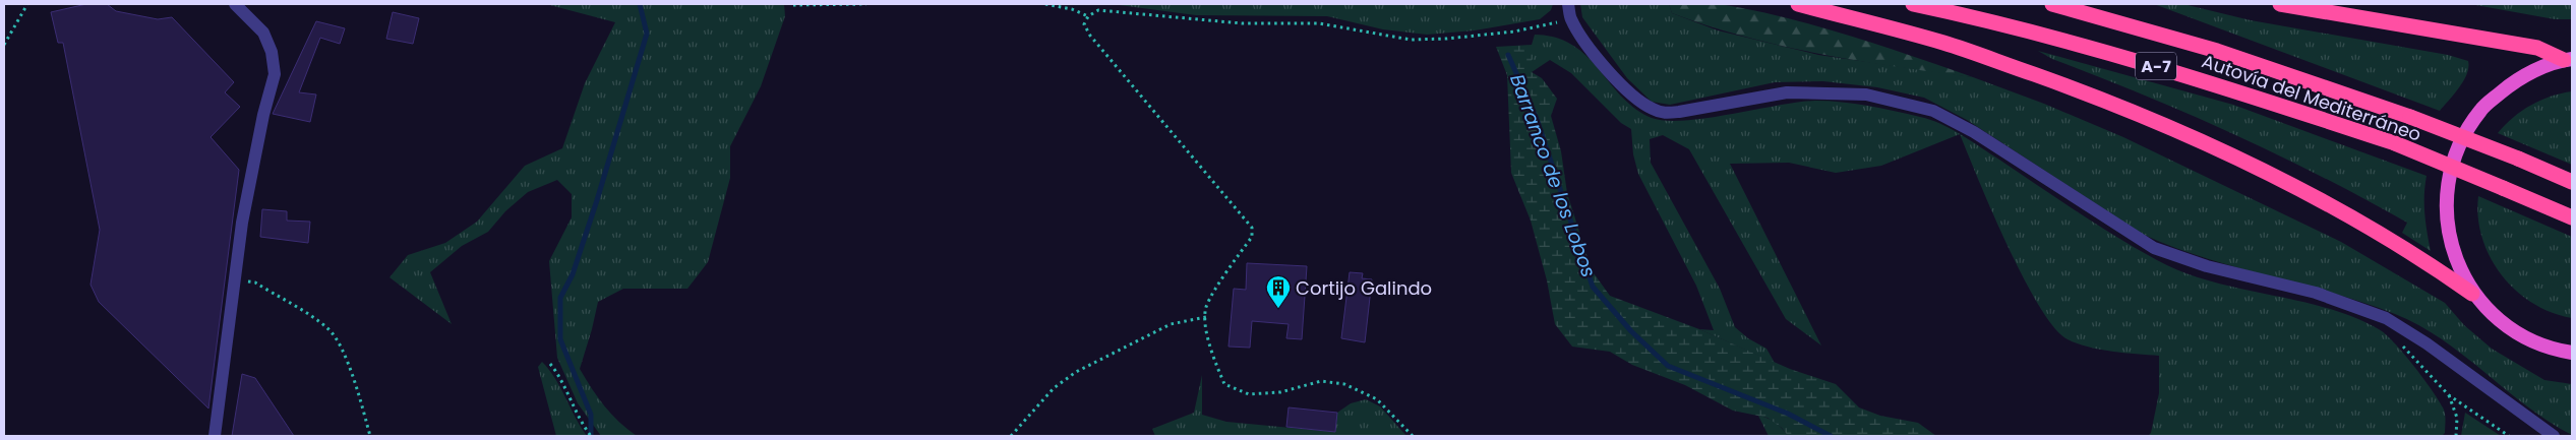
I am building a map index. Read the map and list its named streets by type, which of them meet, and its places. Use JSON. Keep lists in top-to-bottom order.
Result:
{
  "streets": {
    "highway": ["A-7", "Autovía del Mediterráneo"]
  },
  "water": ["Barranco de los Lobos"],
  "places": {
    "building": ["Cortijo Galindo"]
  }
}
